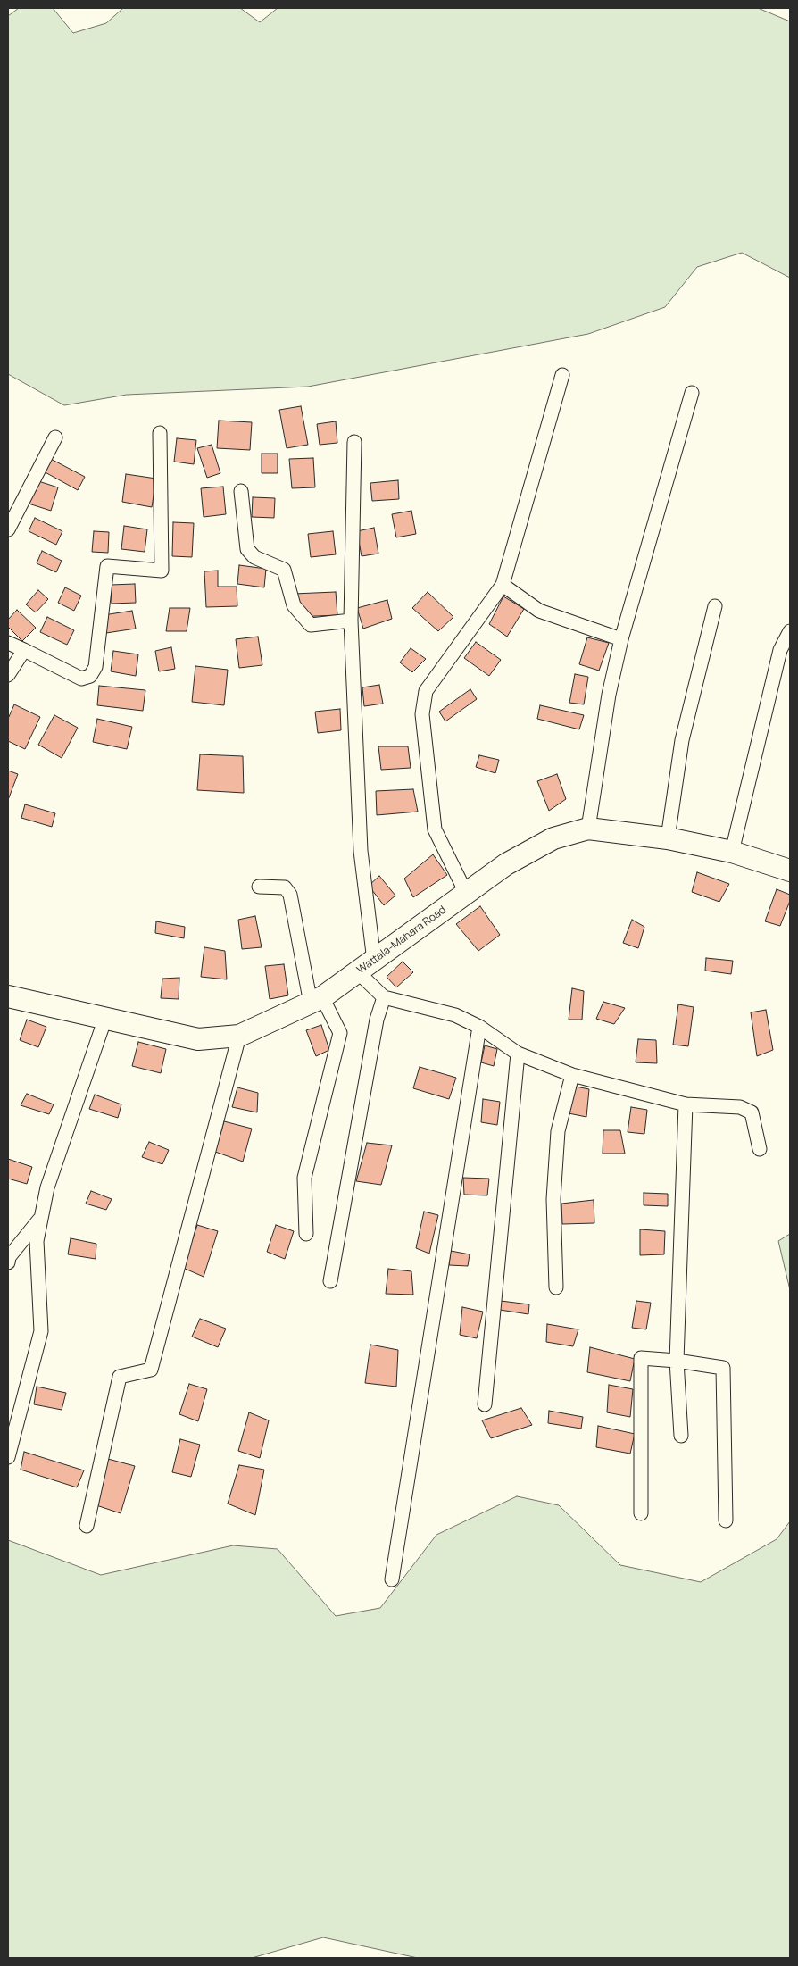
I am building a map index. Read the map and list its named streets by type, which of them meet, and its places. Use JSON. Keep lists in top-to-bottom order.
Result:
{
  "streets": {
    "main road": ["Wattala-Mahara Road"]
  }
}
